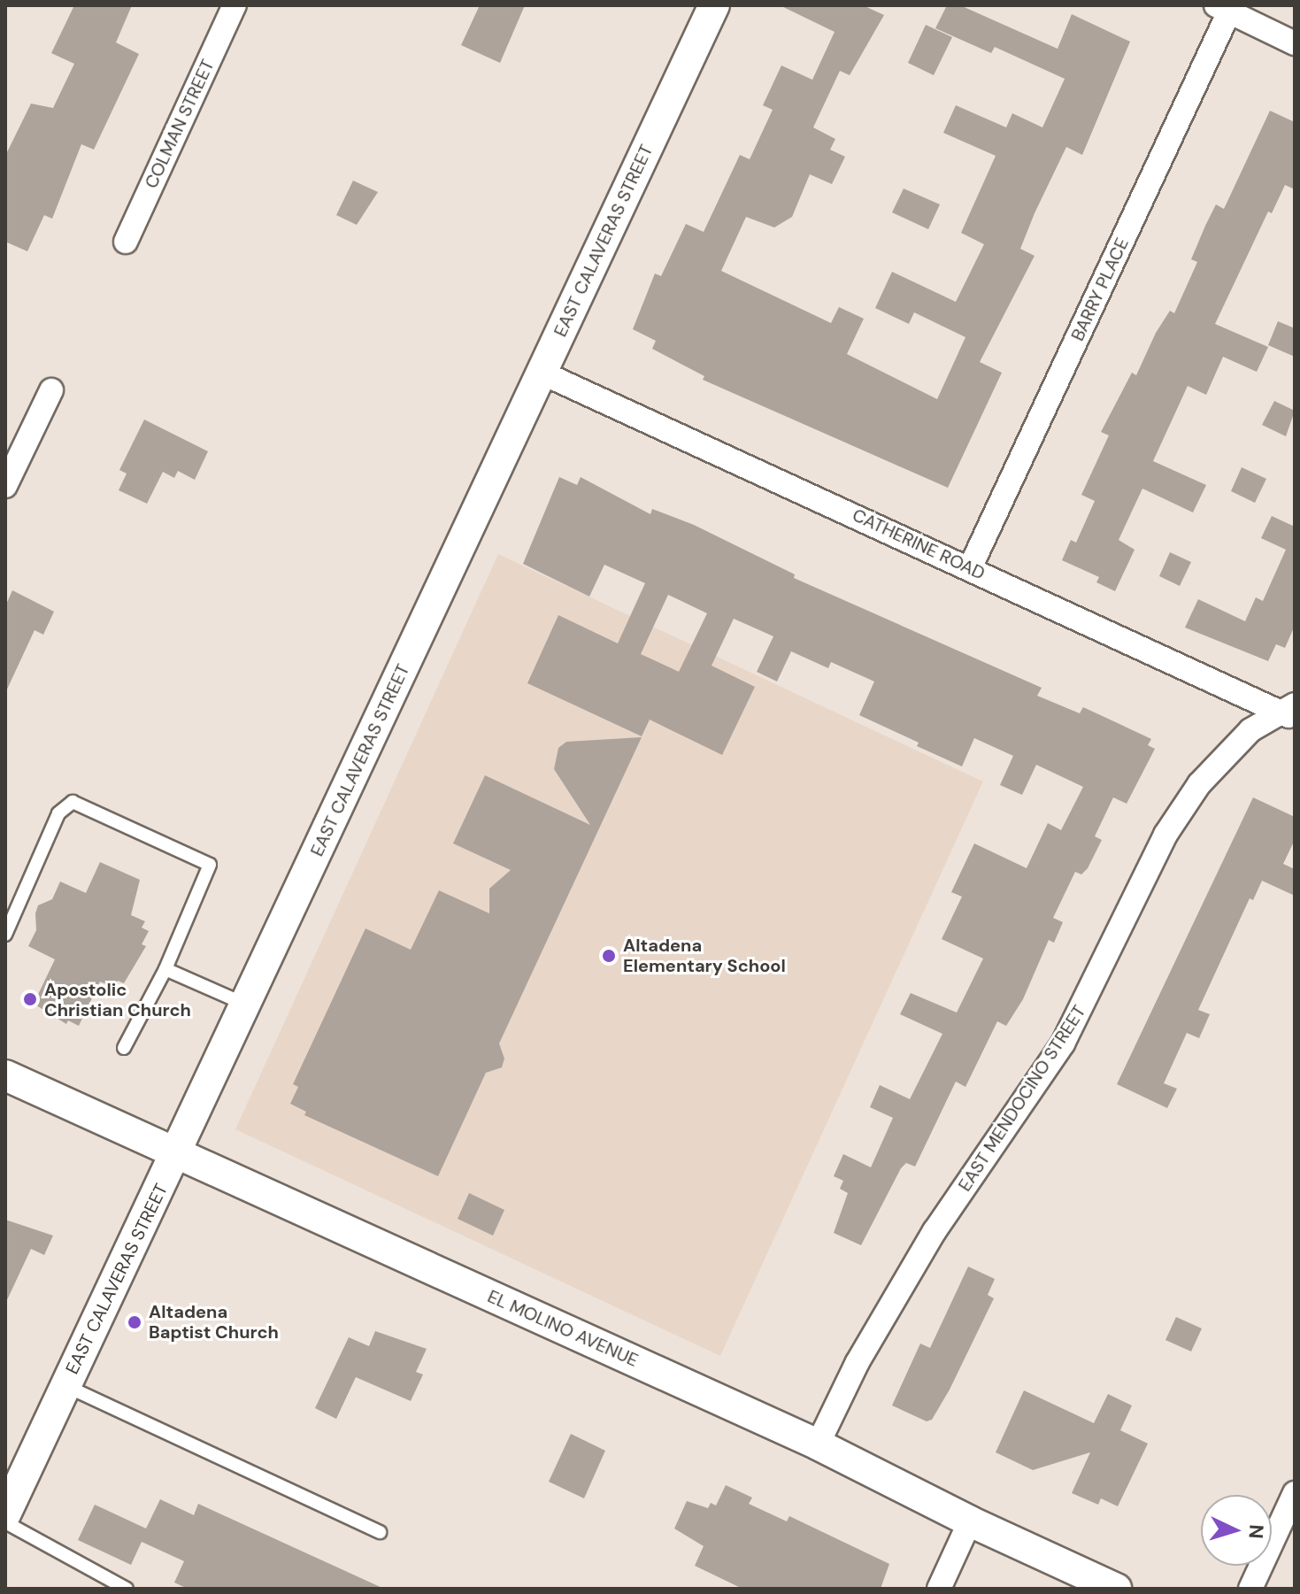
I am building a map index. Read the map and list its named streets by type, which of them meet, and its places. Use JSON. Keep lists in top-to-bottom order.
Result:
{
  "streets": {
    "street": [
      "COLMAN STREET",
      "EAST CALAVERAS STREET",
      "BARRY PLACE",
      "CATHERINE ROAD",
      "EAST MENDOCINO STREET",
      "EL MOLINO AVENUE"
    ]
  },
  "crossings": [
    ["EAST CALAVERAS STREET", "CATHERINE ROAD"],
    ["EAST CALAVERAS STREET", "EL MOLINO AVENUE"],
    ["BARRY PLACE", "CATHERINE ROAD"],
    ["CATHERINE ROAD", "EAST MENDOCINO STREET"],
    ["EAST MENDOCINO STREET", "EL MOLINO AVENUE"]
  ],
  "places": ["Altadena Elementary School", "Apostolic Christian Church", "Altadena Baptist Church"],
  "north": "right"
}
